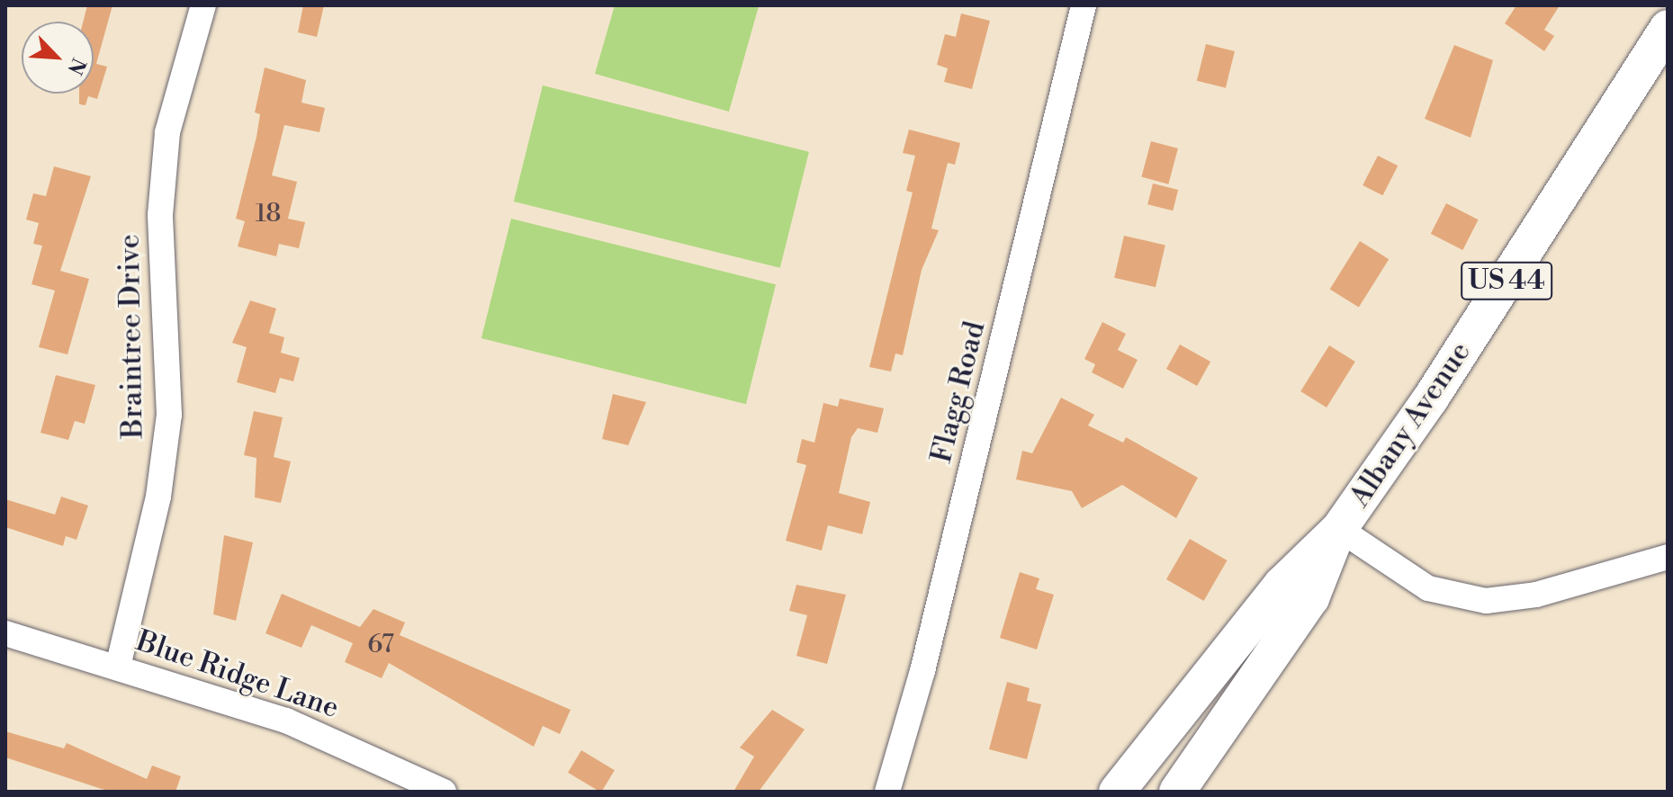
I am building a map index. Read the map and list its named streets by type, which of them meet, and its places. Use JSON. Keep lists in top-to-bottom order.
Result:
{
  "streets": {
    "highway": ["US 44", "Albany Avenue"],
    "street": ["Braintree Drive", "Flagg Road", "Blue Ridge Lane"]
  },
  "crossings": [
    ["Braintree Drive", "Blue Ridge Lane"]
  ],
  "house_numbers": ["18", "67"],
  "north": "bottom right"
}
